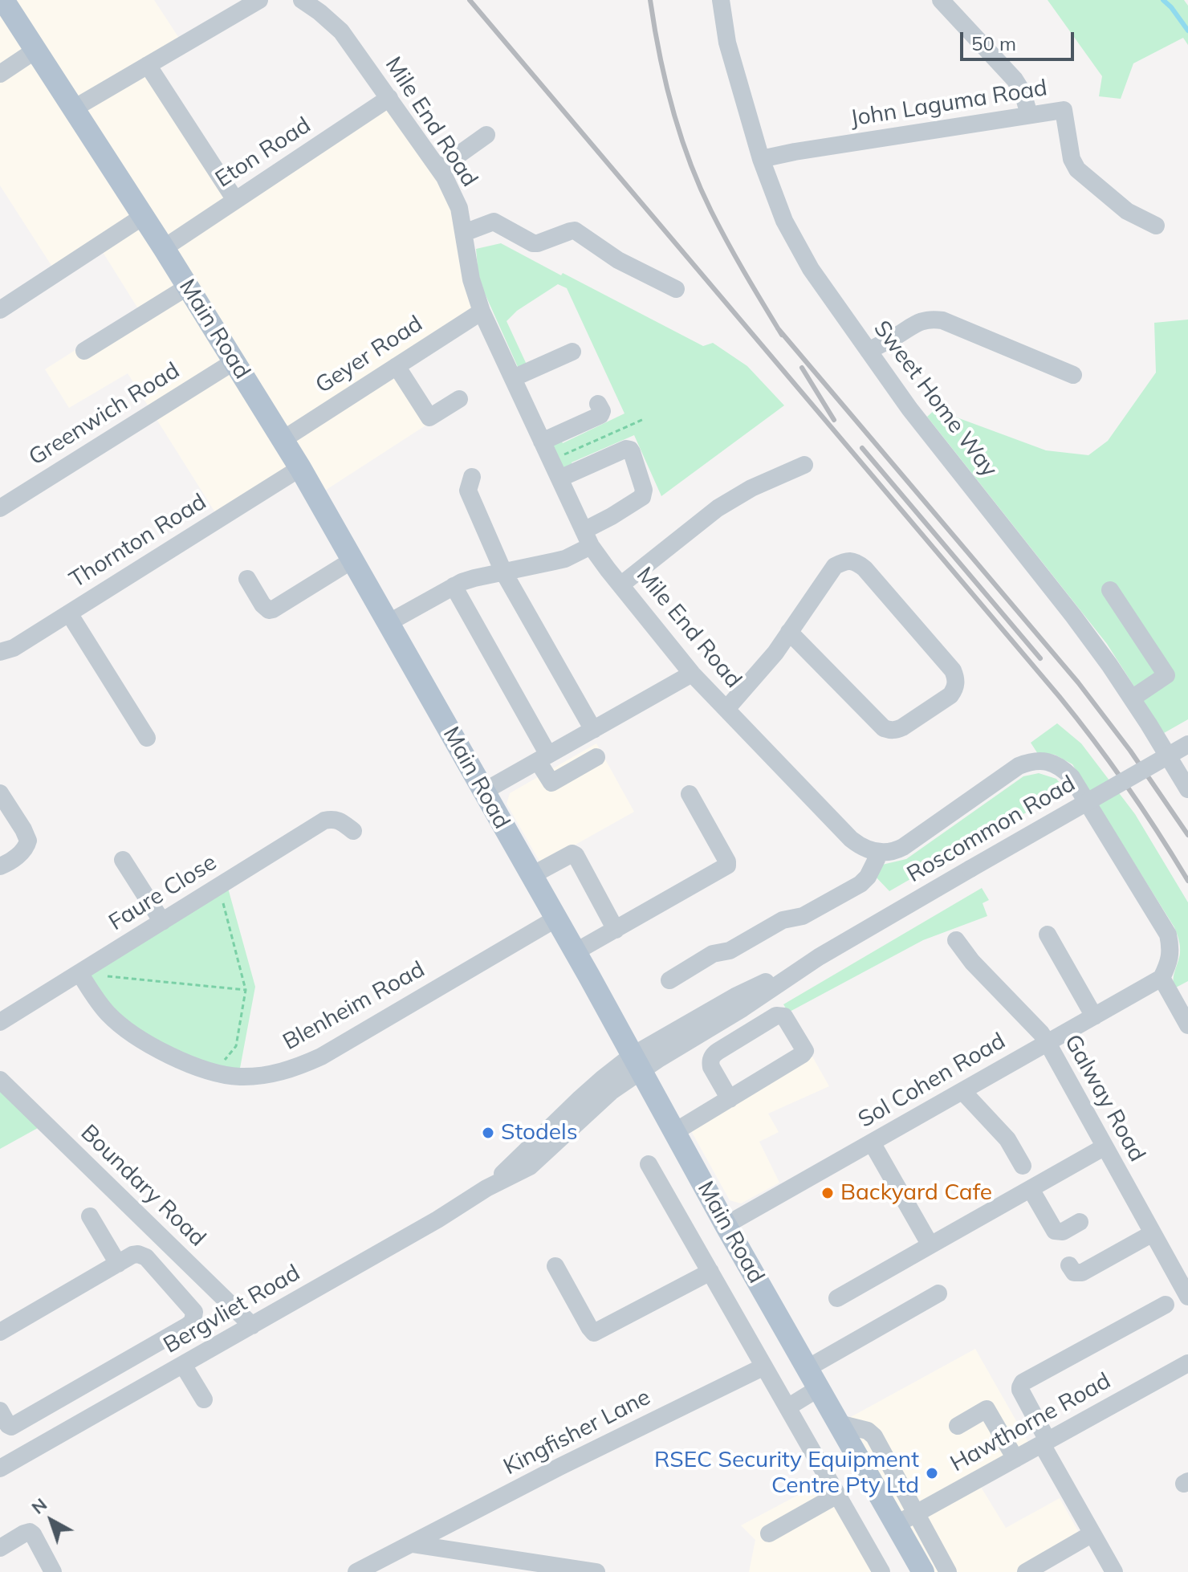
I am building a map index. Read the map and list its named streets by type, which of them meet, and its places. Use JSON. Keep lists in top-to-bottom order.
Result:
{
  "streets": {
    "main road": ["Main Road"],
    "street": [
      "John Laguma Road",
      "Mile End Road",
      "Eton Road",
      "Geyer Road",
      "Sweet Home Way",
      "Greenwich Road",
      "Thornton Road",
      "Roscommon Road",
      "Faure Close",
      "Blenheim Road",
      "Sol Cohen Road",
      "Galway Road",
      "Boundary Road",
      "Bergvliet Road",
      "Hawthorne Road",
      "Kingfisher Lane"
    ]
  },
  "crossings": [
    ["John Laguma Road", "Sweet Home Way"],
    ["Mile End Road", "Eton Road"],
    ["Mile End Road", "Geyer Road"],
    ["Eton Road", "Main Road"],
    ["Main Road", "Geyer Road"],
    ["Main Road", "Greenwich Road"],
    ["Main Road", "Thornton Road"],
    ["Main Road", "Roscommon Road"],
    ["Main Road", "Blenheim Road"],
    ["Main Road", "Sol Cohen Road"],
    ["Main Road", "Bergvliet Road"],
    ["Main Road", "Hawthorne Road"],
    ["Roscommon Road", "Bergvliet Road"],
    ["Faure Close", "Blenheim Road"],
    ["Sol Cohen Road", "Galway Road"],
    ["Boundary Road", "Bergvliet Road"]
  ],
  "places": ["Stodels", "Backyard Cafe", "RSEC Security Equipment Centre Pty Ltd"],
  "scale_bar": "50 m",
  "north": "top left"
}
